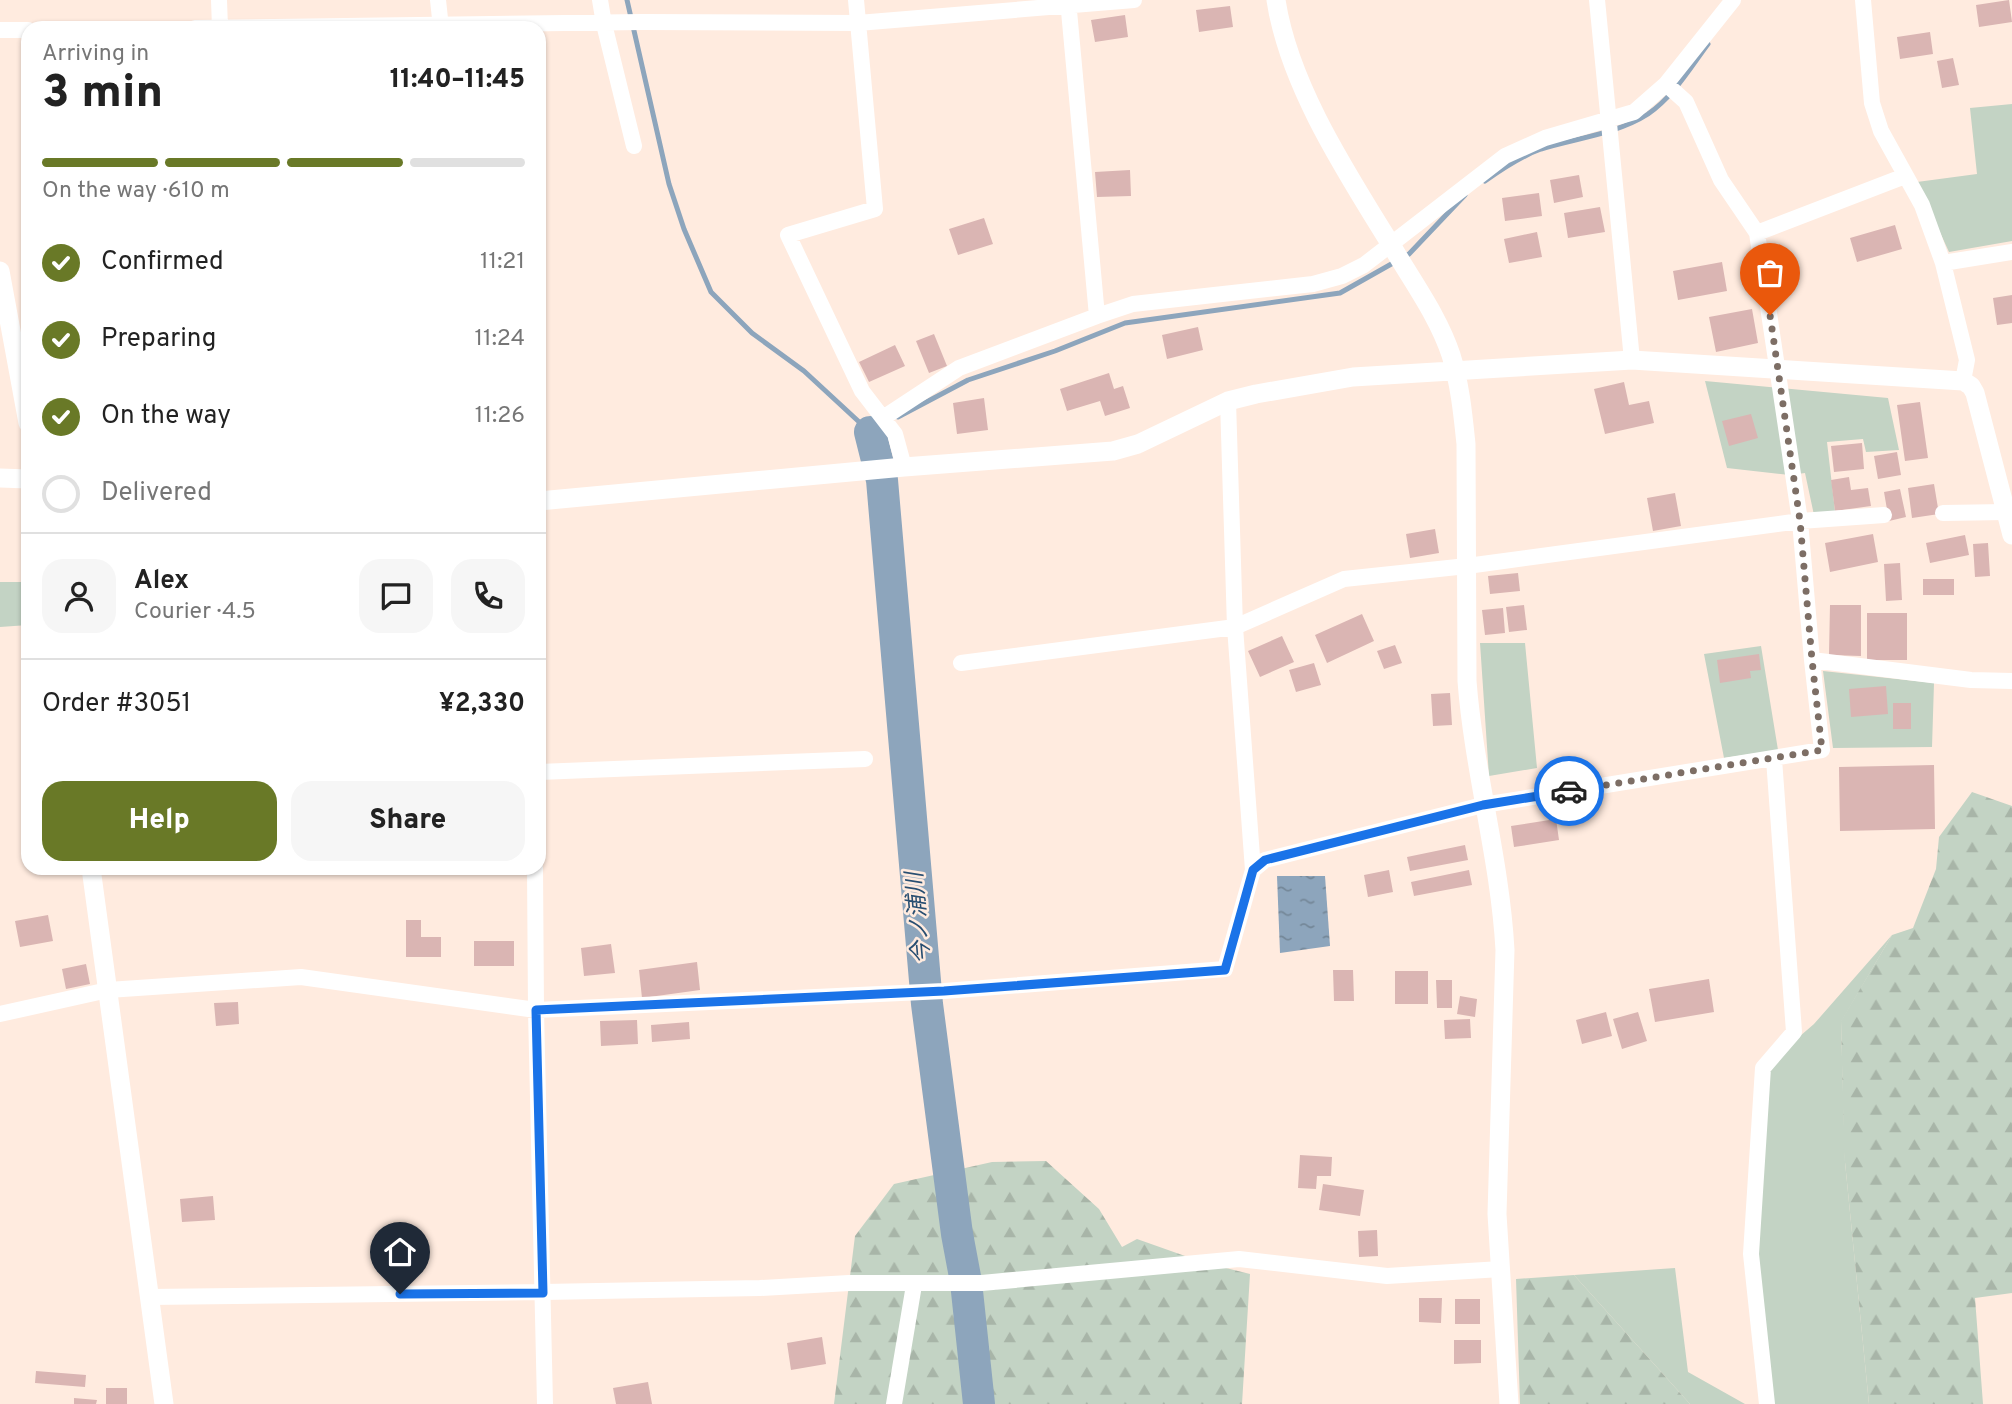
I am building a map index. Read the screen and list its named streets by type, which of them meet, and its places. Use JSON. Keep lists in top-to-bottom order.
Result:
{
  "water": ["今ノ浦川"],
  "page": {
    "heading": ["3 min", "Arriving in", "11:40–11:45"],
    "panel": [
      "Alex",
      "Courier · 4.5",
      "Order #3051",
      "¥2,330"
    ],
    "bar": "On the way · 610 m",
    "list": [
      ["Confirmed", "11:21"],
      ["Preparing", "11:24"],
      ["On the way", "11:26"],
      "Delivered"
    ],
    "buttons": ["Help", "Share"]
  }
}
